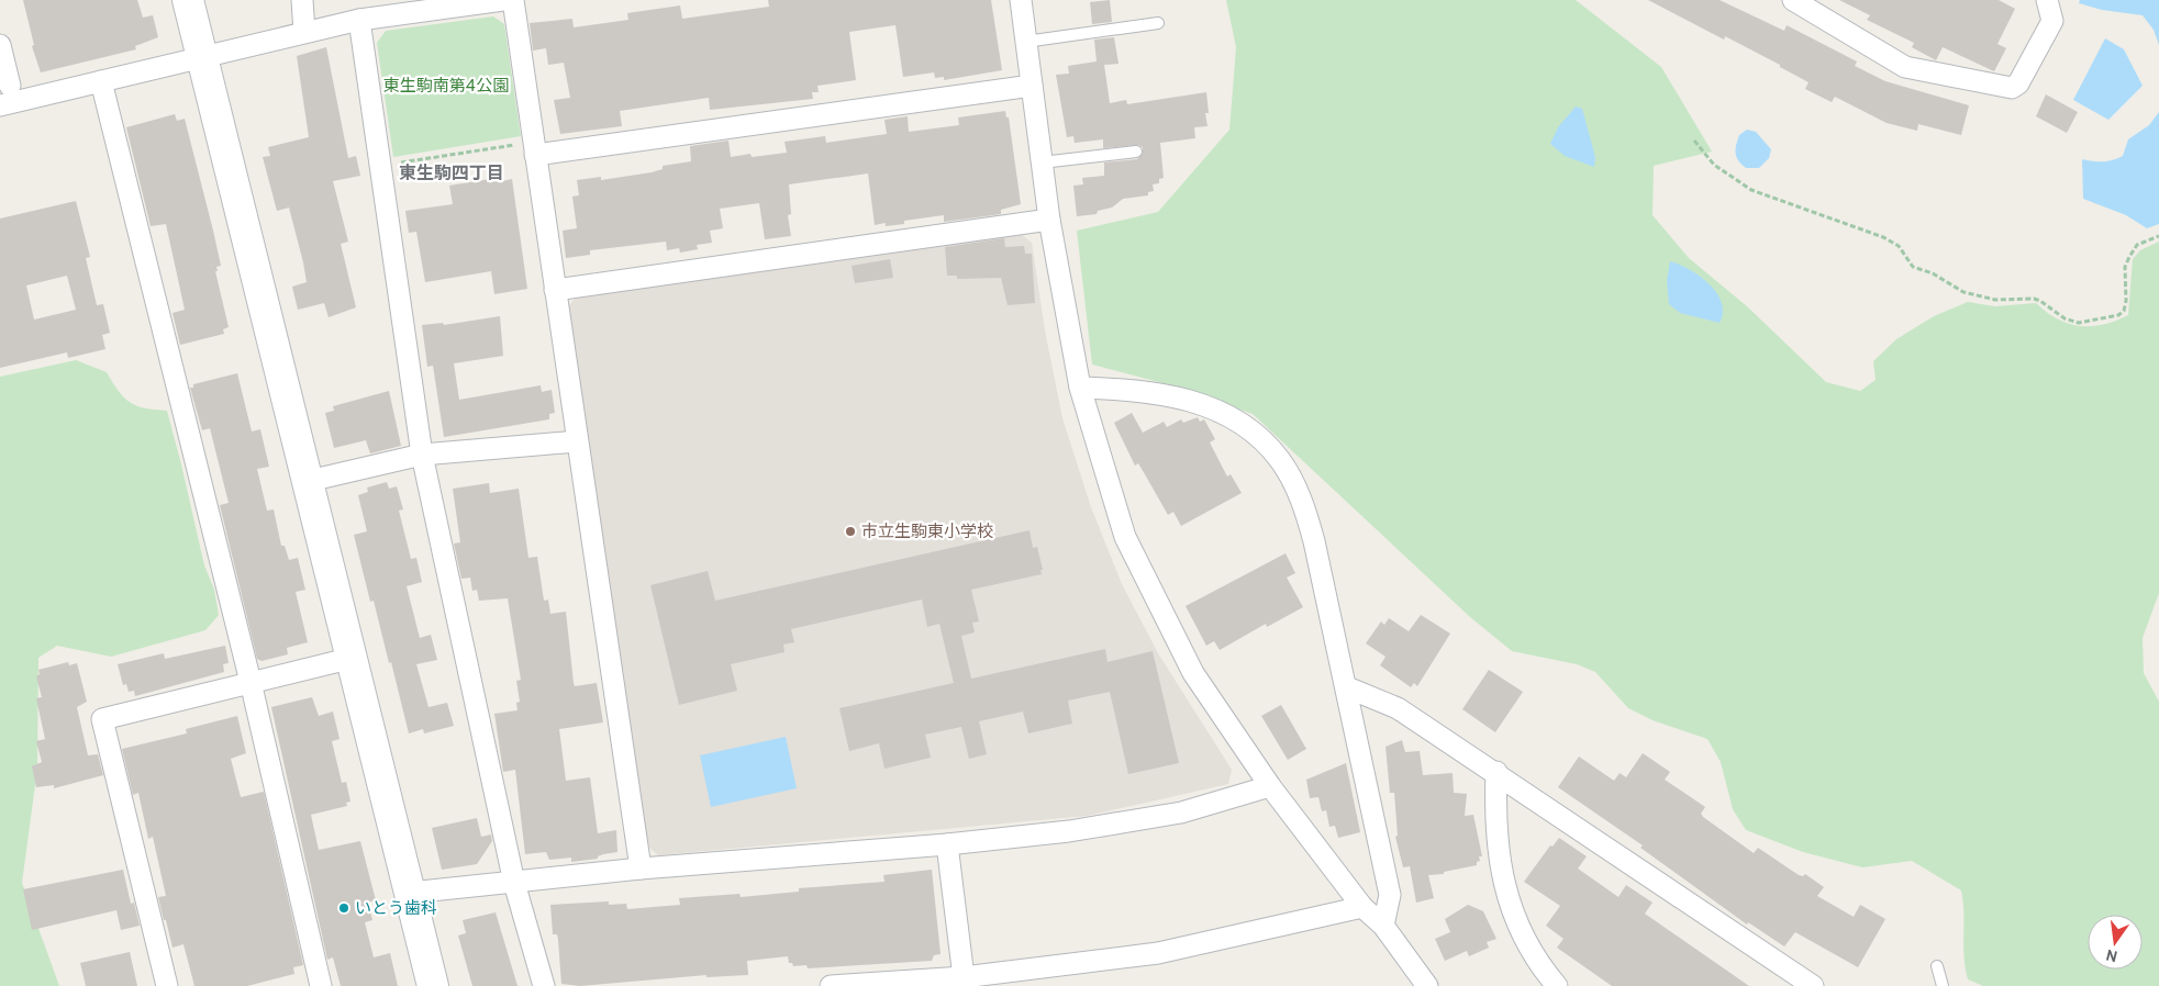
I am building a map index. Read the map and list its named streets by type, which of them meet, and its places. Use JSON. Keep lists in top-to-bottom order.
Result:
{
  "districts": ["東生駒四丁目"],
  "parks": ["東生駒南第4公園"],
  "places": ["市立生駒東小学校", "いとう歯科"],
  "north": "bottom"
}
